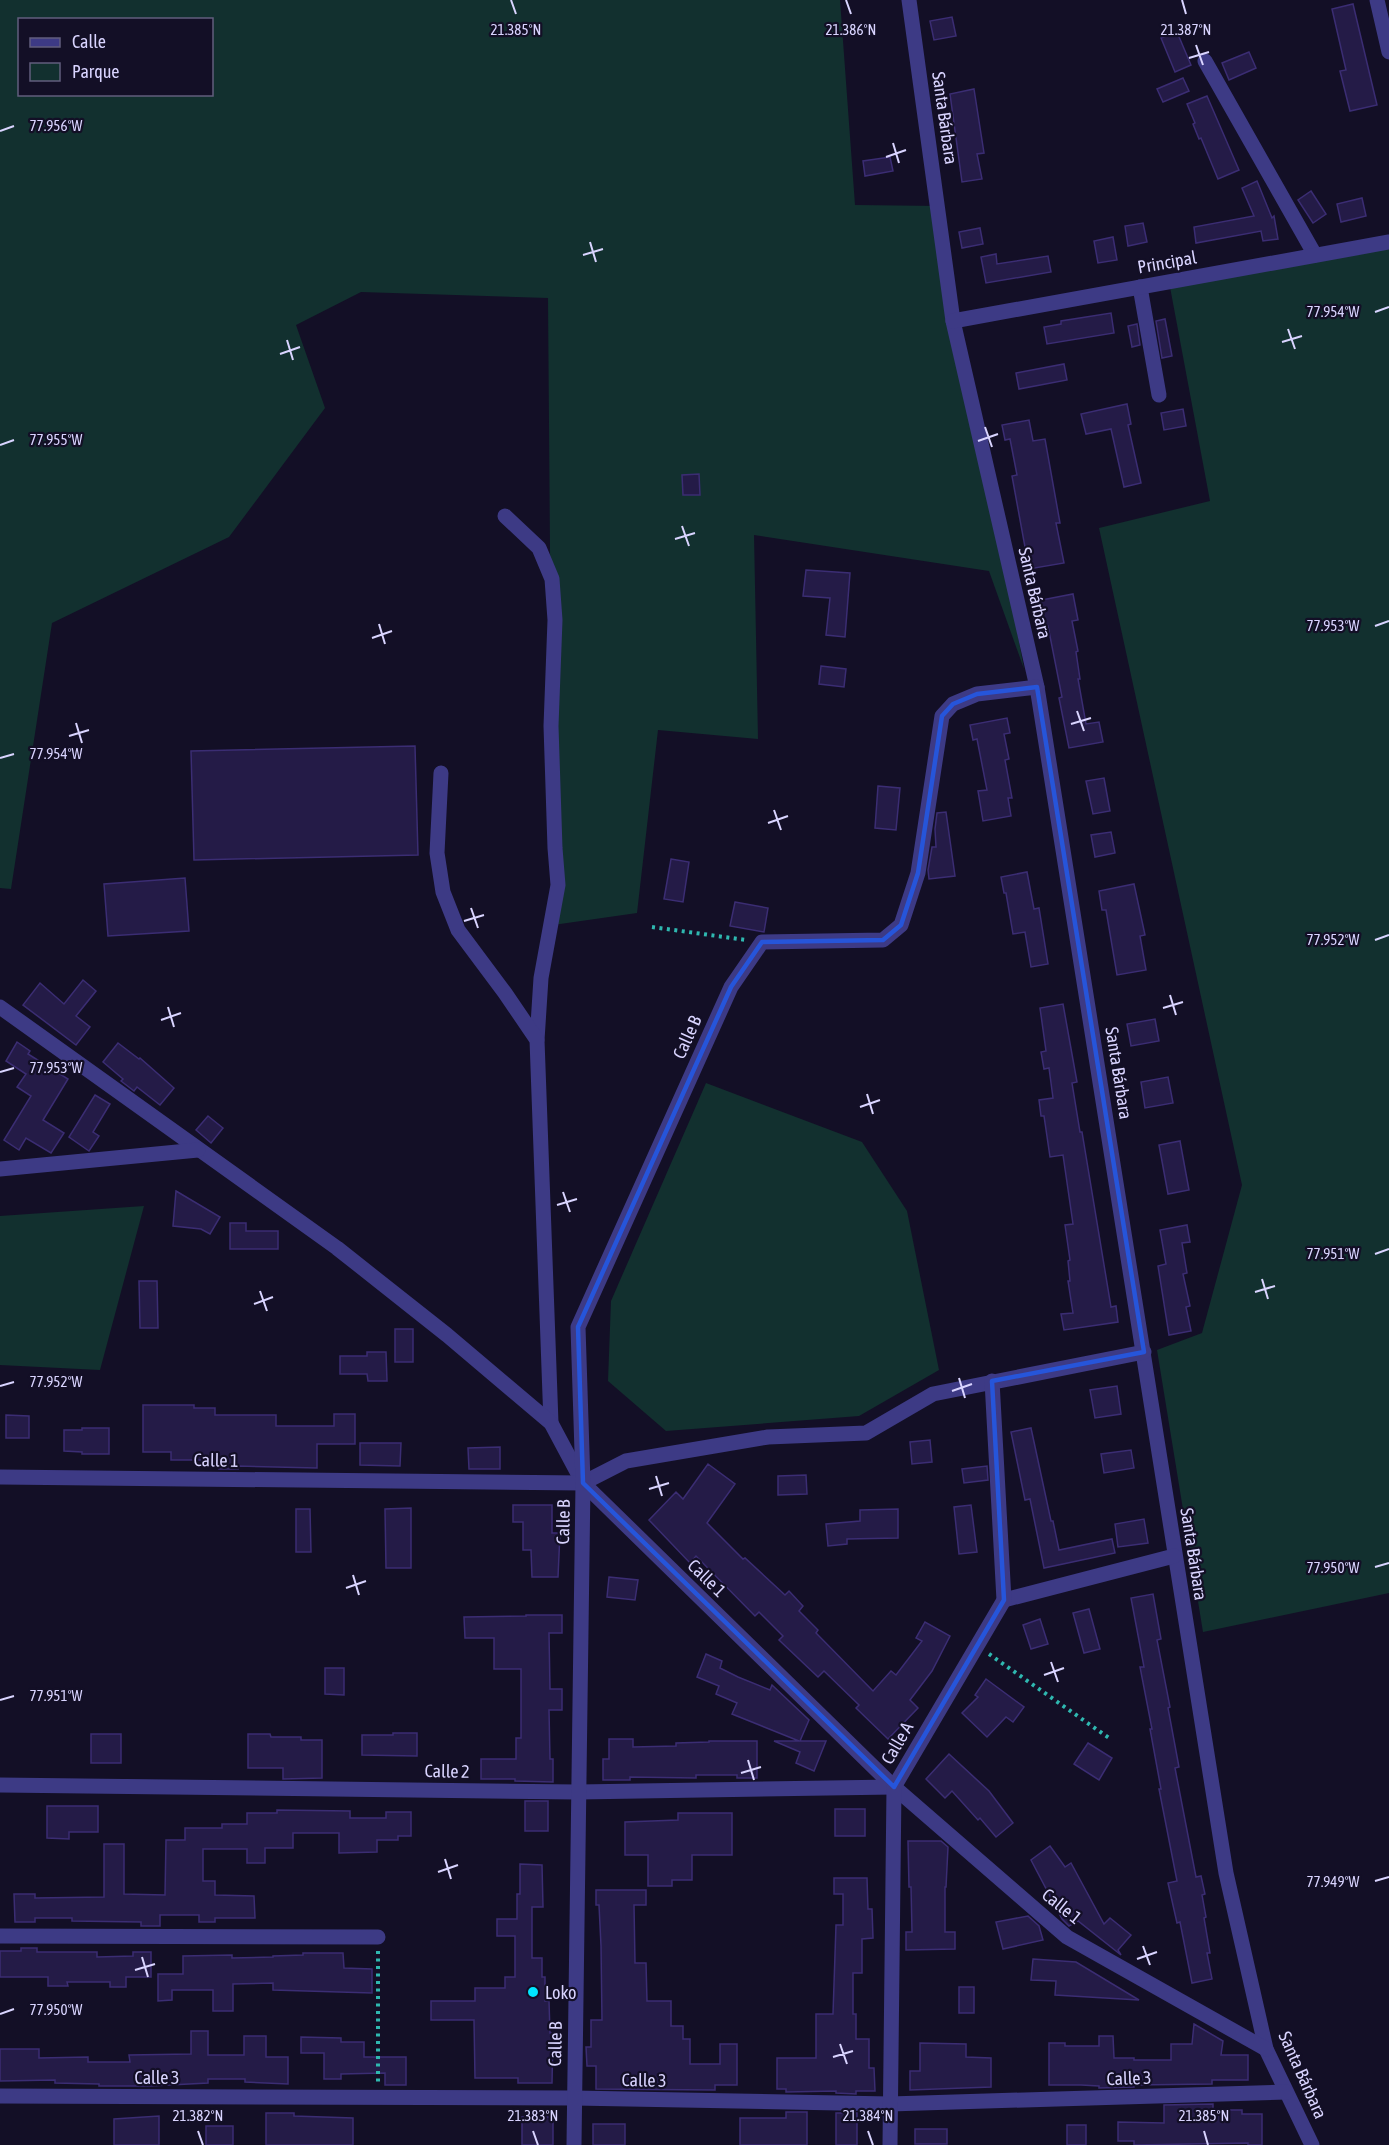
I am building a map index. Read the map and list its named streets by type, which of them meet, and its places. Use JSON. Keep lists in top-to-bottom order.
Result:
{
  "streets": {
    "street": [
      "Santa Bárbara",
      "Principal",
      "Calle B",
      "Calle 1",
      "Calle A",
      "Calle 2",
      "Calle 3"
    ]
  },
  "crossings": [
    ["Santa Bárbara", "Principal"],
    ["Santa Bárbara", "Calle 1"],
    ["Santa Bárbara", "Calle 3"],
    ["Calle B", "Calle 1"],
    ["Calle B", "Calle 2"],
    ["Calle B", "Calle 3"],
    ["Calle 1", "Calle A"],
    ["Calle 1", "Calle 2"],
    ["Calle A", "Calle 2"],
    ["Calle A", "Calle 3"]
  ],
  "places": ["Loko"],
  "legend": ["Calle", "Parque"],
  "coordinates": [
    "21.385°N",
    "21.386°N",
    "21.387°N",
    "77.956°W",
    "77.954°W",
    "77.955°W",
    "77.953°W",
    "77.952°W",
    "77.951°W",
    "77.950°W",
    "77.949°W",
    "21.382°N",
    "21.383°N",
    "21.384°N"
  ]
}
